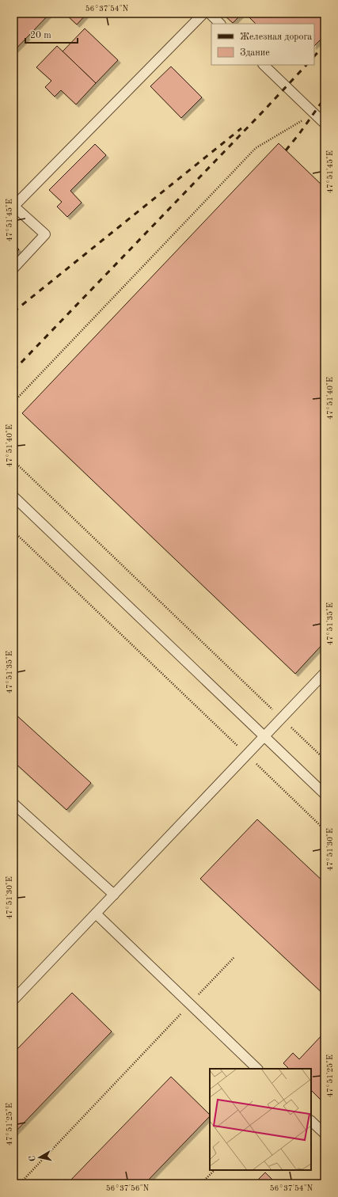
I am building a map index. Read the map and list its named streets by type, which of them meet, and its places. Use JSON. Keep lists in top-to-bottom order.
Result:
{
  "legend": ["Железная дорога", "Здание"],
  "scale_bar": "20 m",
  "north": "left",
  "coordinates": [
    "56°37'54\"N",
    "47°51'45\"E",
    "47°51'40\"E",
    "47°51'35\"E",
    "47°51'30\"E",
    "47°51'25\"E",
    "56°37'56\"N"
  ]
}
